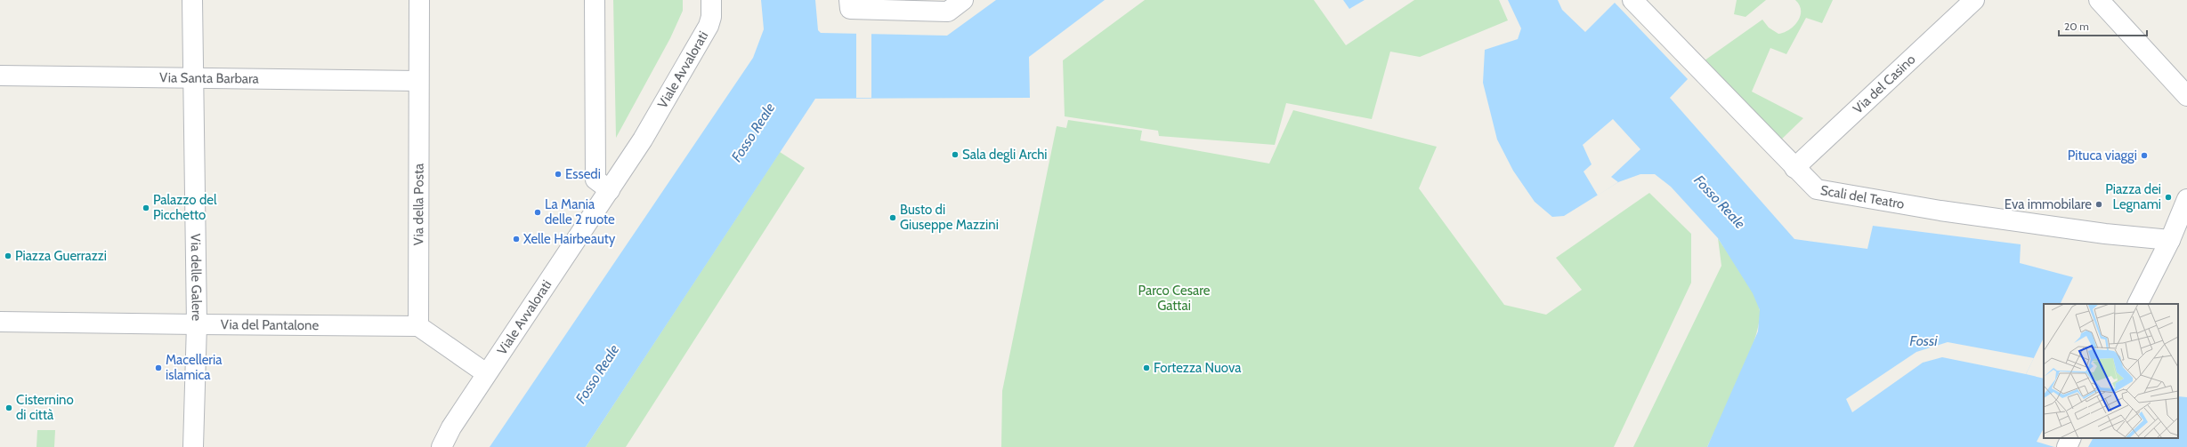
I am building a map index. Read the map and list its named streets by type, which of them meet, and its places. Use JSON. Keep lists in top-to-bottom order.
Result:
{
  "streets": {
    "street": [
      "Viale Avvalorati",
      "Via Santa Barbara",
      "Via del Casino",
      "Scali del Teatro",
      "Via della Posta",
      "Via delle Galere",
      "Via del Pantalone"
    ]
  },
  "crossings": [
    ["Via Santa Barbara", "Via della Posta"],
    ["Via Santa Barbara", "Via delle Galere"],
    ["Via del Casino", "Scali del Teatro"],
    ["Via della Posta", "Via del Pantalone"],
    ["Via delle Galere", "Via del Pantalone"]
  ],
  "water": ["Fosso Reale", "Fossi"],
  "parks": ["Parco Cesare Gattai"],
  "places": [
    "Sala degli Archi",
    "Pituca viaggi",
    "Essedi",
    "Piazza dei Legnami",
    "Eva immobilare",
    "Palazzo del Picchetto",
    "La Mania delle 2 ruote",
    "Busto di Giuseppe Mazzini",
    "Xelle Hairbeauty",
    "Piazza Guerrazzi",
    "Macelleria islamica",
    "Fortezza Nuova",
    "Cisternino di città"
  ],
  "scale_bar": "20 m"
}
